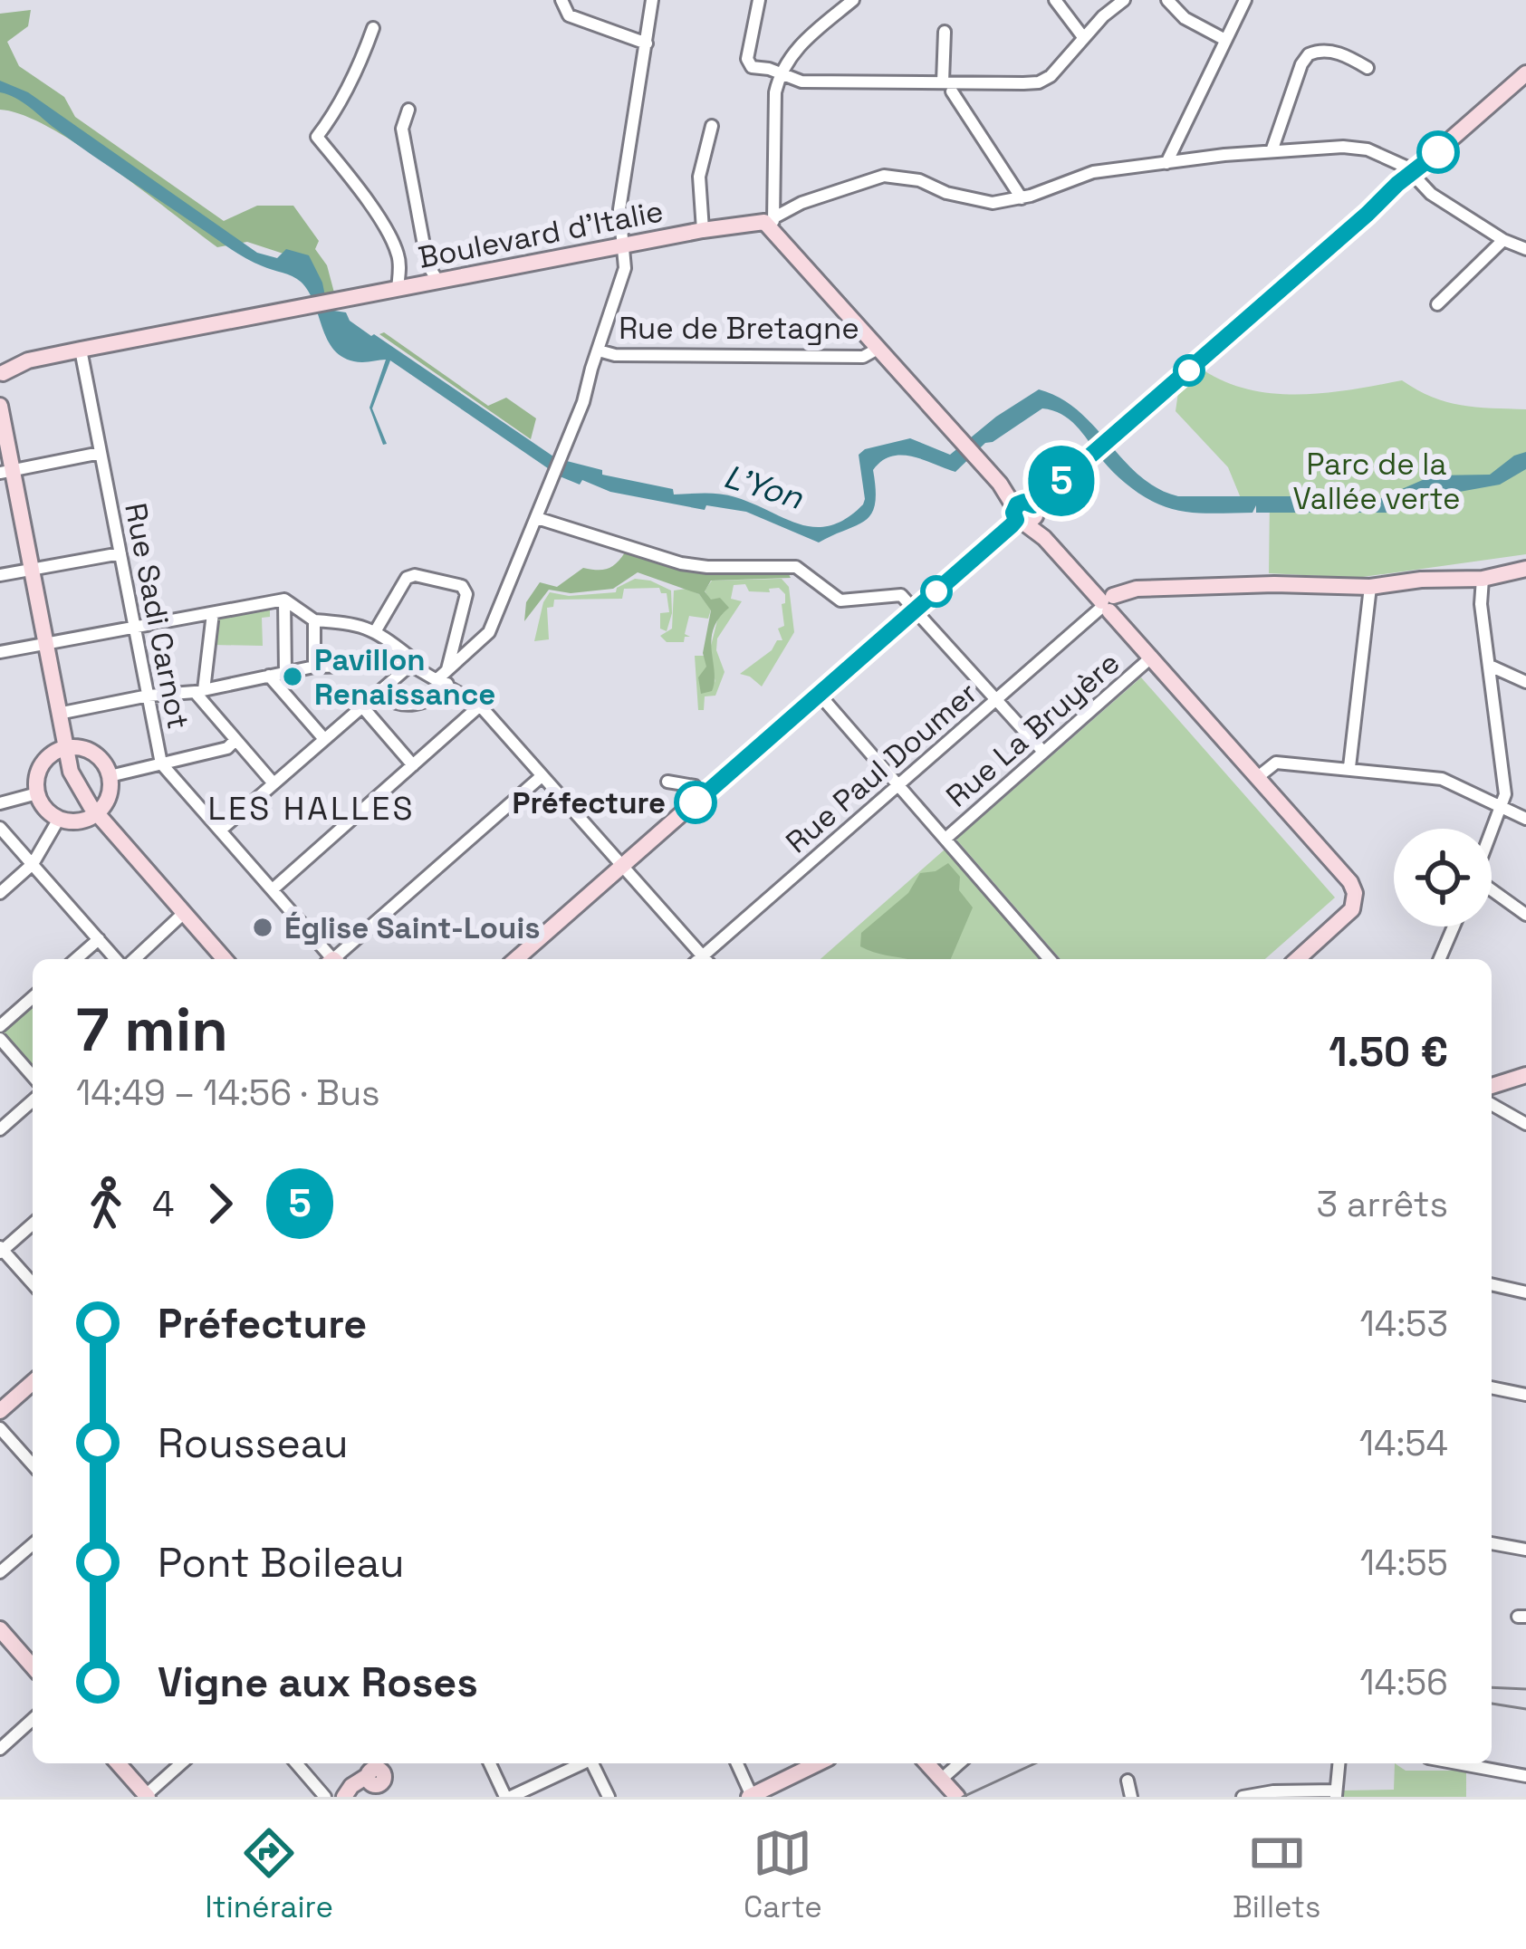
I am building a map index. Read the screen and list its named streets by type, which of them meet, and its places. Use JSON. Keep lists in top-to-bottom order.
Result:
{
  "streets": {
    "main road": ["Boulevard d'Italie"],
    "street": [
      "Rue de Bretagne",
      "Rue Sadi Carnot",
      "Rue La Bruyère",
      "Rue Paul Doumer"
    ]
  },
  "crossings": [
    ["Boulevard d'Italie", "Rue Sadi Carnot"]
  ],
  "districts": ["LES HALLES"],
  "water": ["L'Yon"],
  "parks": ["Parc de la Vallée verte"],
  "places": ["Pavillon Renaissance", "Préfecture", "Église Saint-Louis"],
  "lines": ["bus line 5"],
  "page": {
    "on_map": "5",
    "heading": ["7 min", "14:49 – 14:56 · Bus", "1.50 €"],
    "legs": ["4", "5", "3 arrêts"],
    "list": [
      {
        "name": "Préfecture",
        "value": "14:53"
      },
      {
        "name": "Rousseau",
        "value": "14:54"
      },
      {
        "name": "Pont Boileau",
        "value": "14:55"
      },
      {
        "name": "Vigne aux Roses",
        "value": "14:56"
      }
    ],
    "tabs": ["Itinéraire", "Carte", "Billets"]
  }
}
